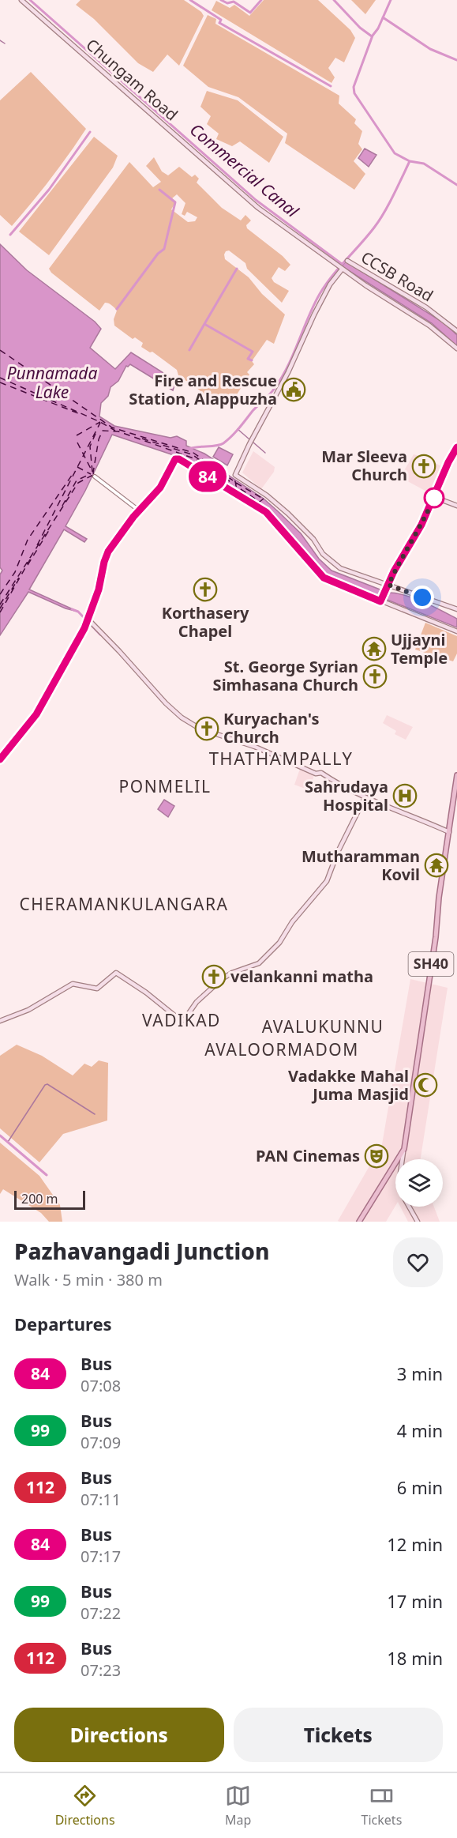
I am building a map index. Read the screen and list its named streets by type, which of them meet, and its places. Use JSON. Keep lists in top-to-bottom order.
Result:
{
  "streets": {
    "main road": ["Chungam Road", "CCSB Road", "SH40"]
  },
  "districts": [
    "THATHAMPALLY",
    "PONMELIL",
    "CHERAMANKULANGARA",
    "VADIKAD",
    "AVALUKUNNU",
    "AVALOORMADOM"
  ],
  "water": ["Commercial Canal", "Punnamada Lake"],
  "places": {
    "public building": ["Fire and Rescue Station, Alappuzha"],
    "church": [
      "Mar Sleeva Church",
      "Korthasery Chapel",
      "St. George Syrian Simhasana Church",
      "Kuryachan's Church",
      "velankanni matha"
    ],
    "temple": ["Ujjayni Temple", "Mutharamman Kovil"],
    "hospital": ["Sahrudaya Hospital"],
    "mosque": ["Vadakke Mahal Juma Masjid"],
    "theatre": ["PAN Cinemas"]
  },
  "lines": ["bus line 84"],
  "scale_bar": "200 m",
  "page": {
    "on_map": "84",
    "scale": "200 m",
    "heading": [
      ["Pazhavangadi Junction", "Walk · 5 min · 380 m"],
      "Departures"
    ],
    "list": [
      {
        "mark": "84",
        "name": "Bus",
        "note": "07:08",
        "value": "3 min"
      },
      {
        "mark": "99",
        "name": "Bus",
        "note": "07:09",
        "value": "4 min"
      },
      {
        "mark": "112",
        "name": "Bus",
        "note": "07:11",
        "value": "6 min"
      },
      {
        "mark": "84",
        "name": "Bus",
        "note": "07:17",
        "value": "12 min"
      },
      {
        "mark": "99",
        "name": "Bus",
        "note": "07:22",
        "value": "17 min"
      },
      {
        "mark": "112",
        "name": "Bus",
        "note": "07:23",
        "value": "18 min"
      }
    ],
    "buttons": ["Directions", "Tickets"],
    "tabs": ["Directions", "Map", "Tickets"]
  }
}
